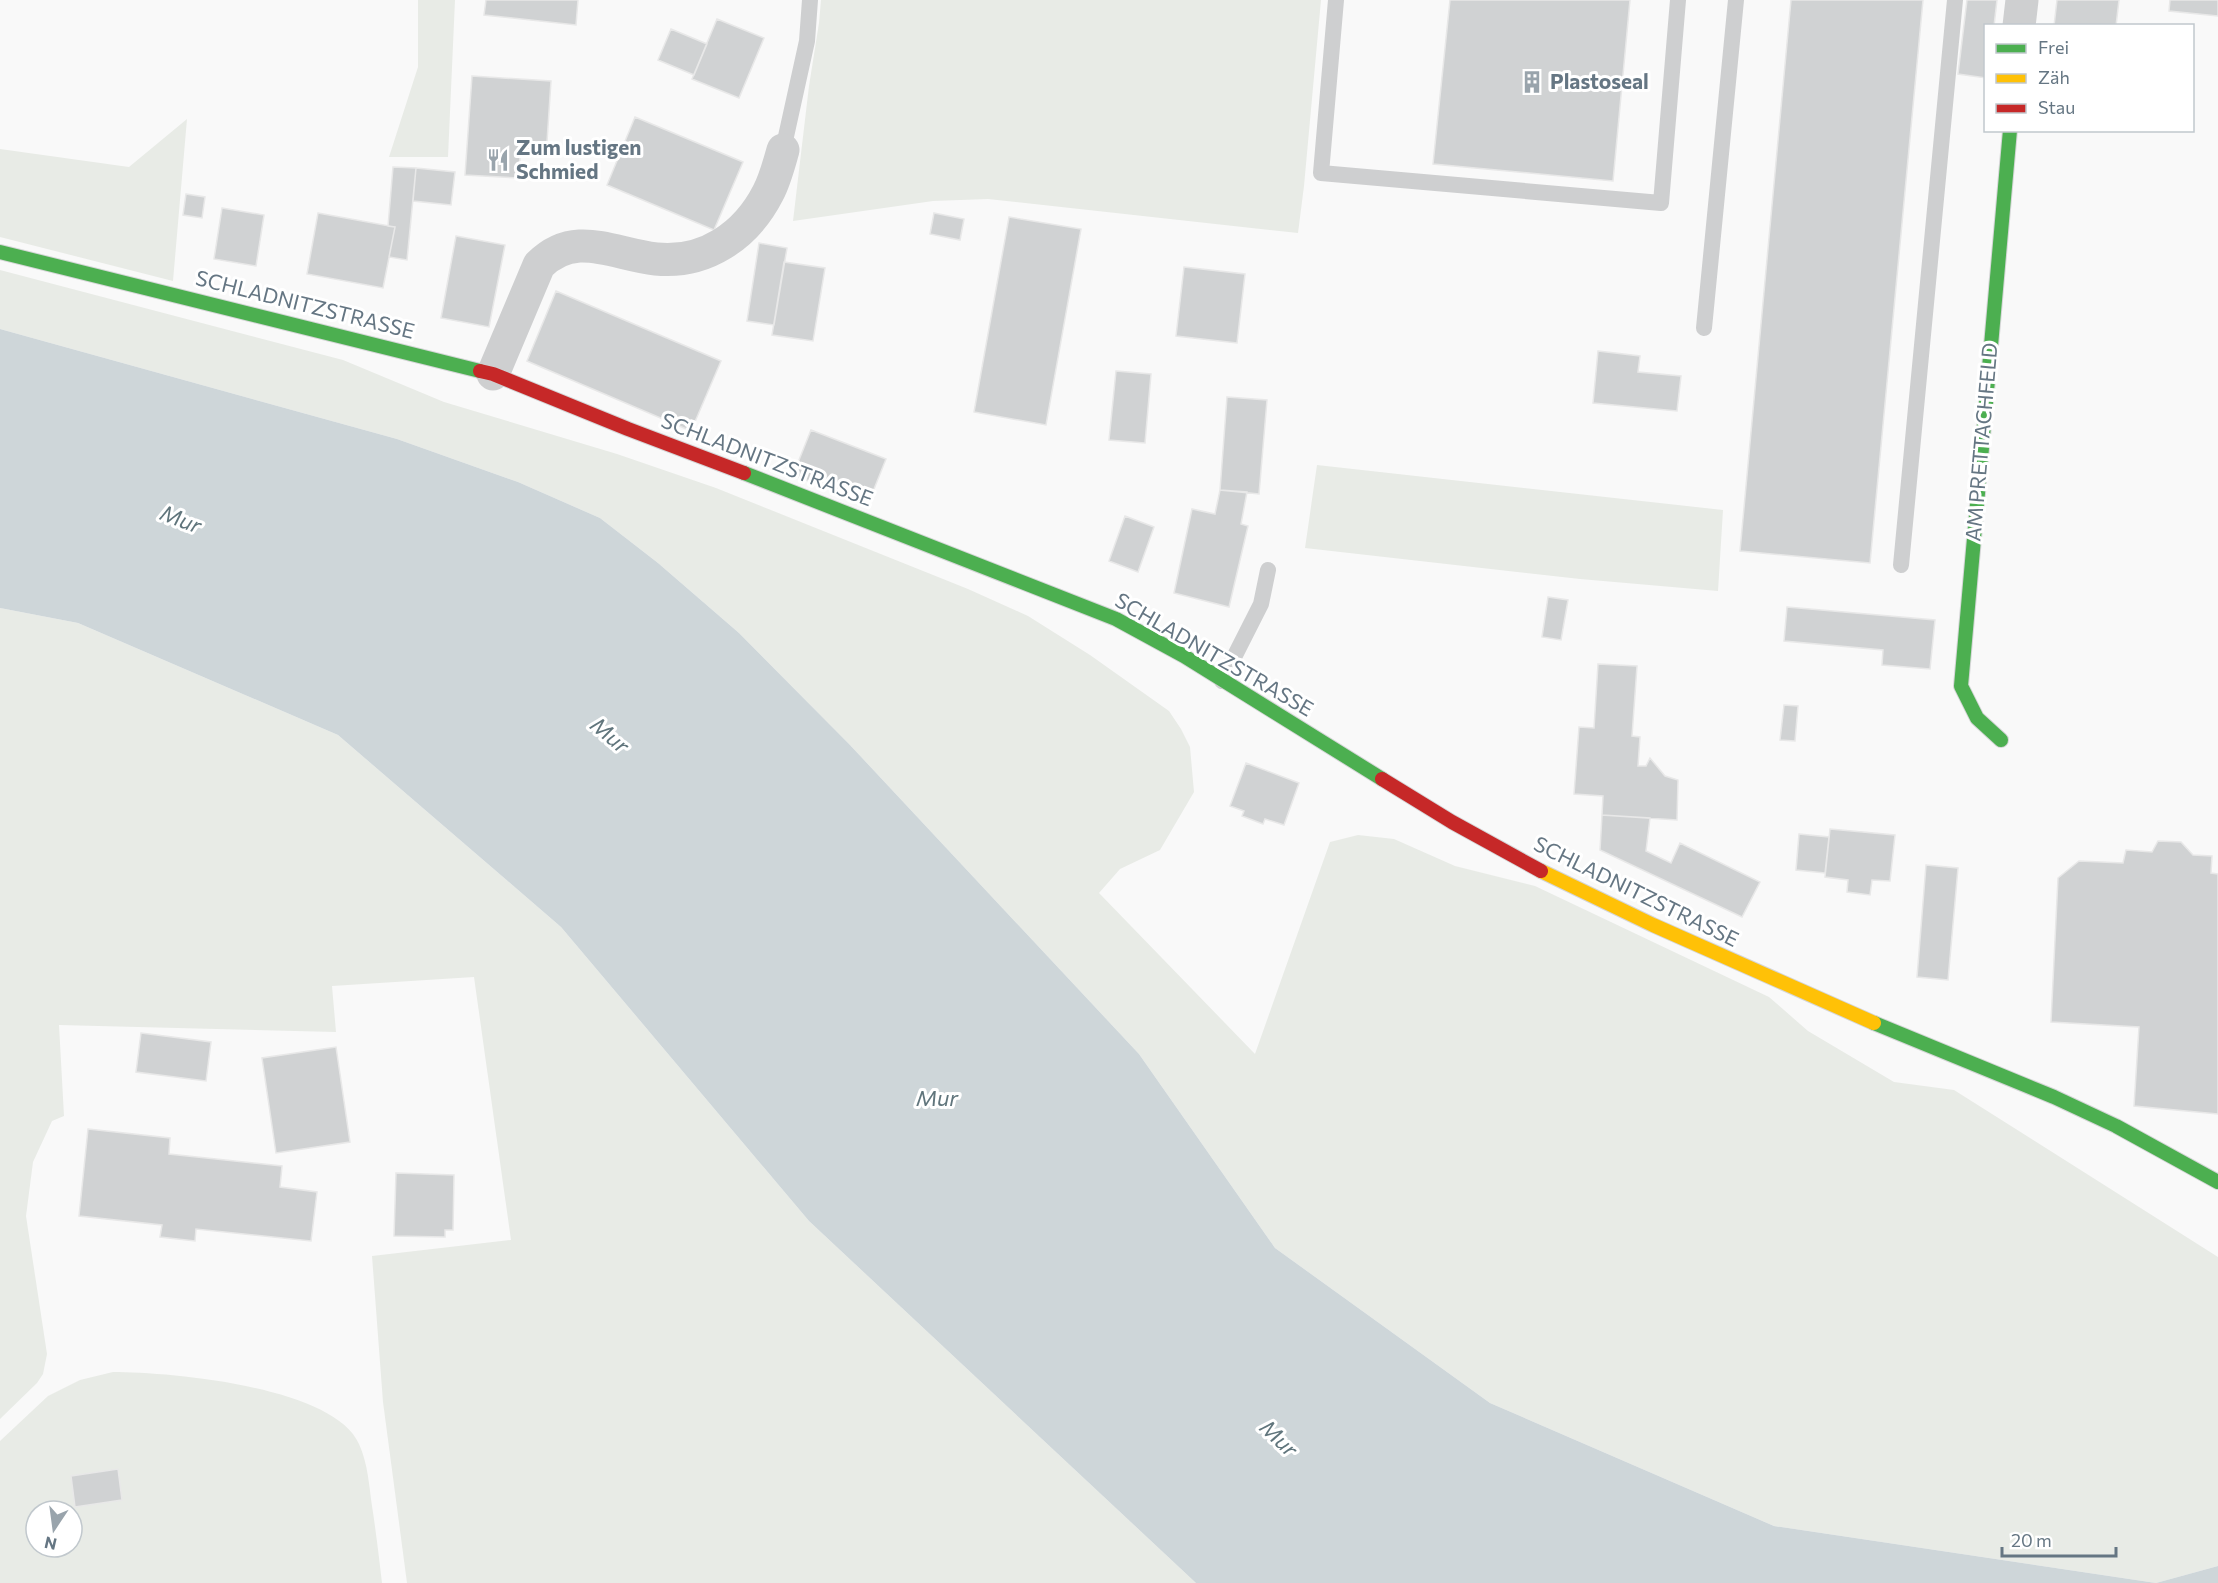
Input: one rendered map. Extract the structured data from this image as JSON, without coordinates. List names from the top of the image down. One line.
{"streets":{"street":["SCHLADNITZSTRASSE","AM PRETTACHFELD"]},"water":["Mur"],"places":{"building":["Plastoseal"],"restaurant":["Zum lustigen Schmied"]},"legend":["Frei","Zäh","Stau"],"scale_bar":"20 m","north":"bottom"}
